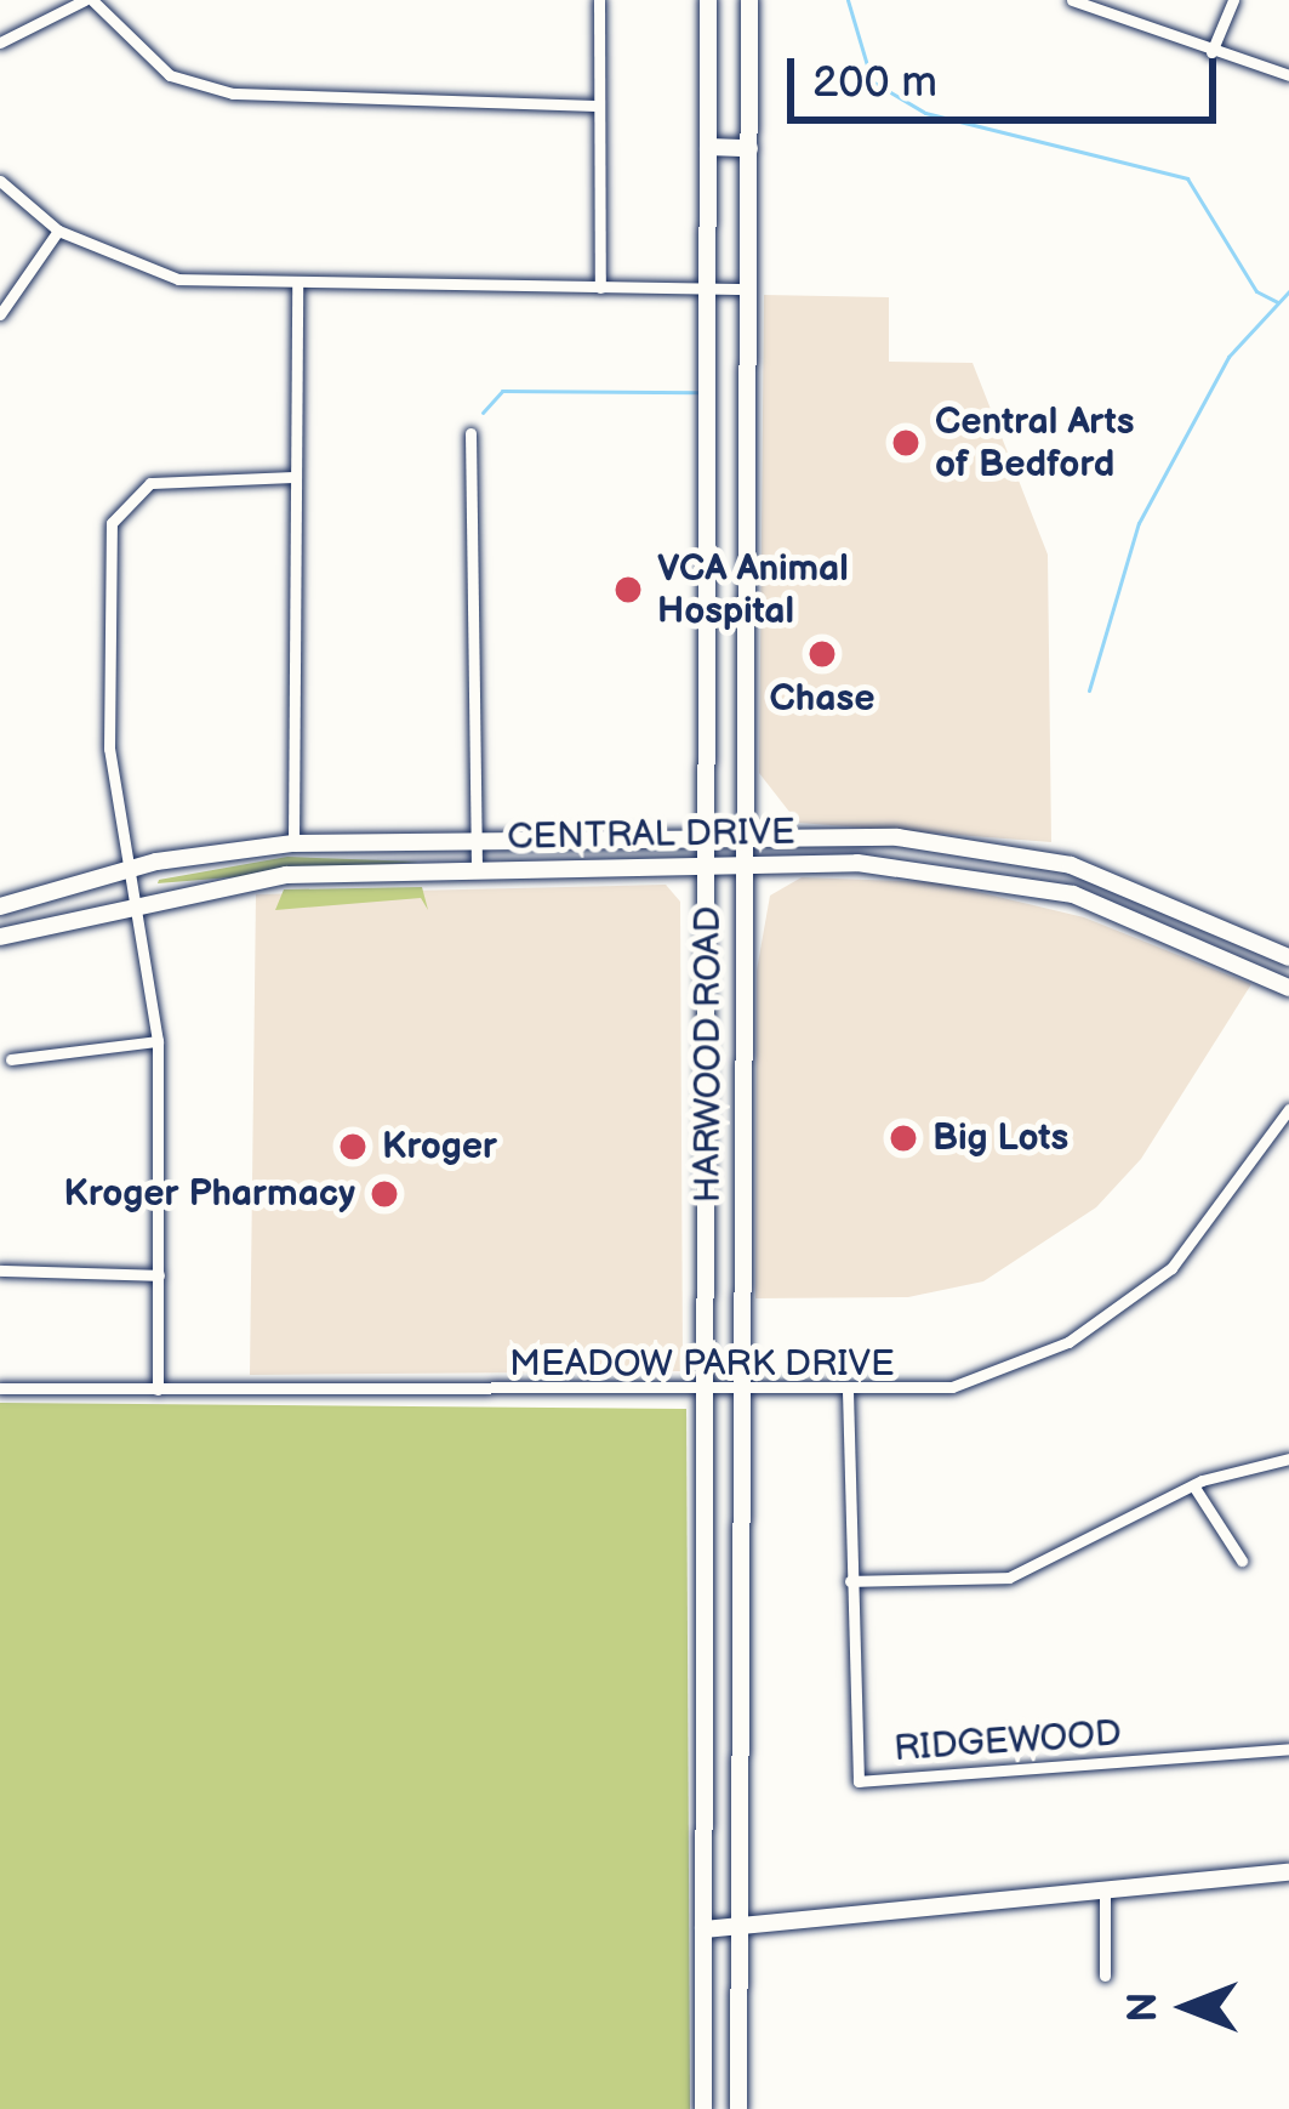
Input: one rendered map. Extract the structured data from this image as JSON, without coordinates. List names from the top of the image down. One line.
{"streets":{"main road":["CENTRAL DRIVE","HARWOOD ROAD"],"street":["MEADOW PARK DRIVE","RIDGEWOOD"]},"crossings":[["CENTRAL DRIVE","HARWOOD ROAD"],["HARWOOD ROAD","MEADOW PARK DRIVE"],["MEADOW PARK DRIVE","RIDGEWOOD"]],"places":["Central Arts of Bedford","VCA Animal Hospital","Chase","Big Lots","Kroger","Kroger Pharmacy"],"scale_bar":"200 m","north":"left"}
